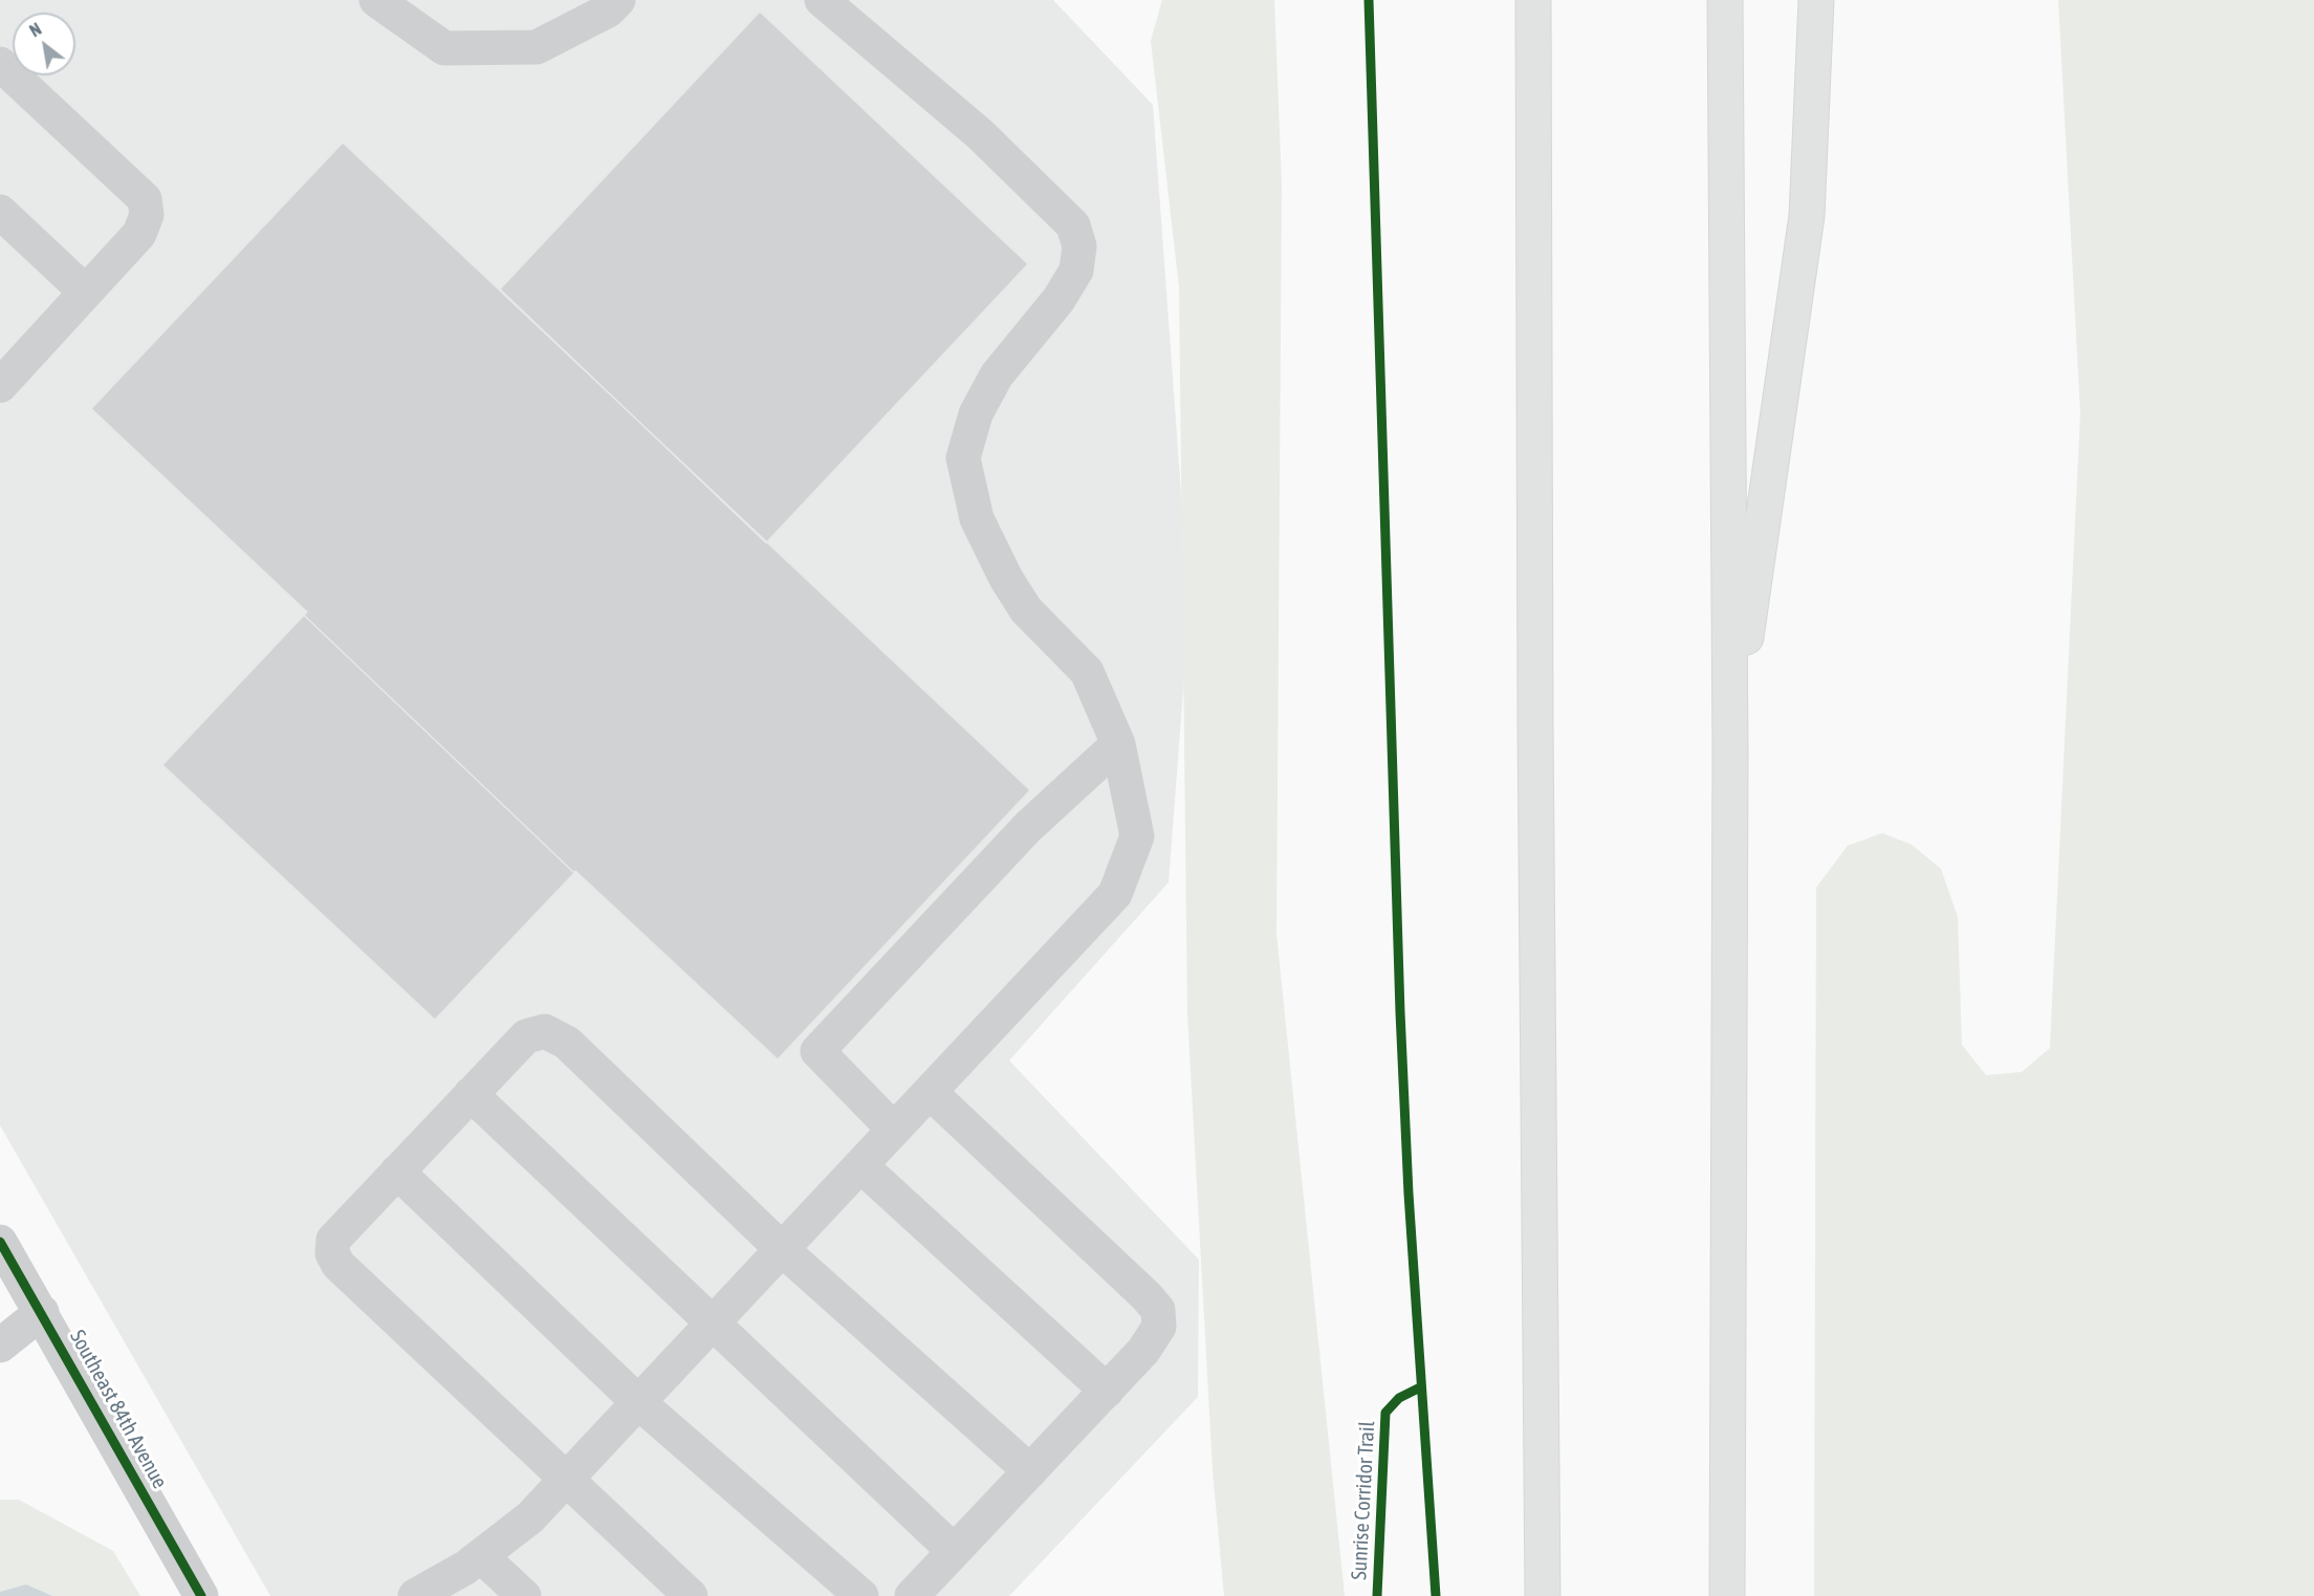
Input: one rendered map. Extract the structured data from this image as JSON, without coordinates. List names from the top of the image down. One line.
{"streets":{"street":["Southeast 84th Avenue"],"cycle path":["Sunrise Corridor Trail"]},"north":"top left"}
